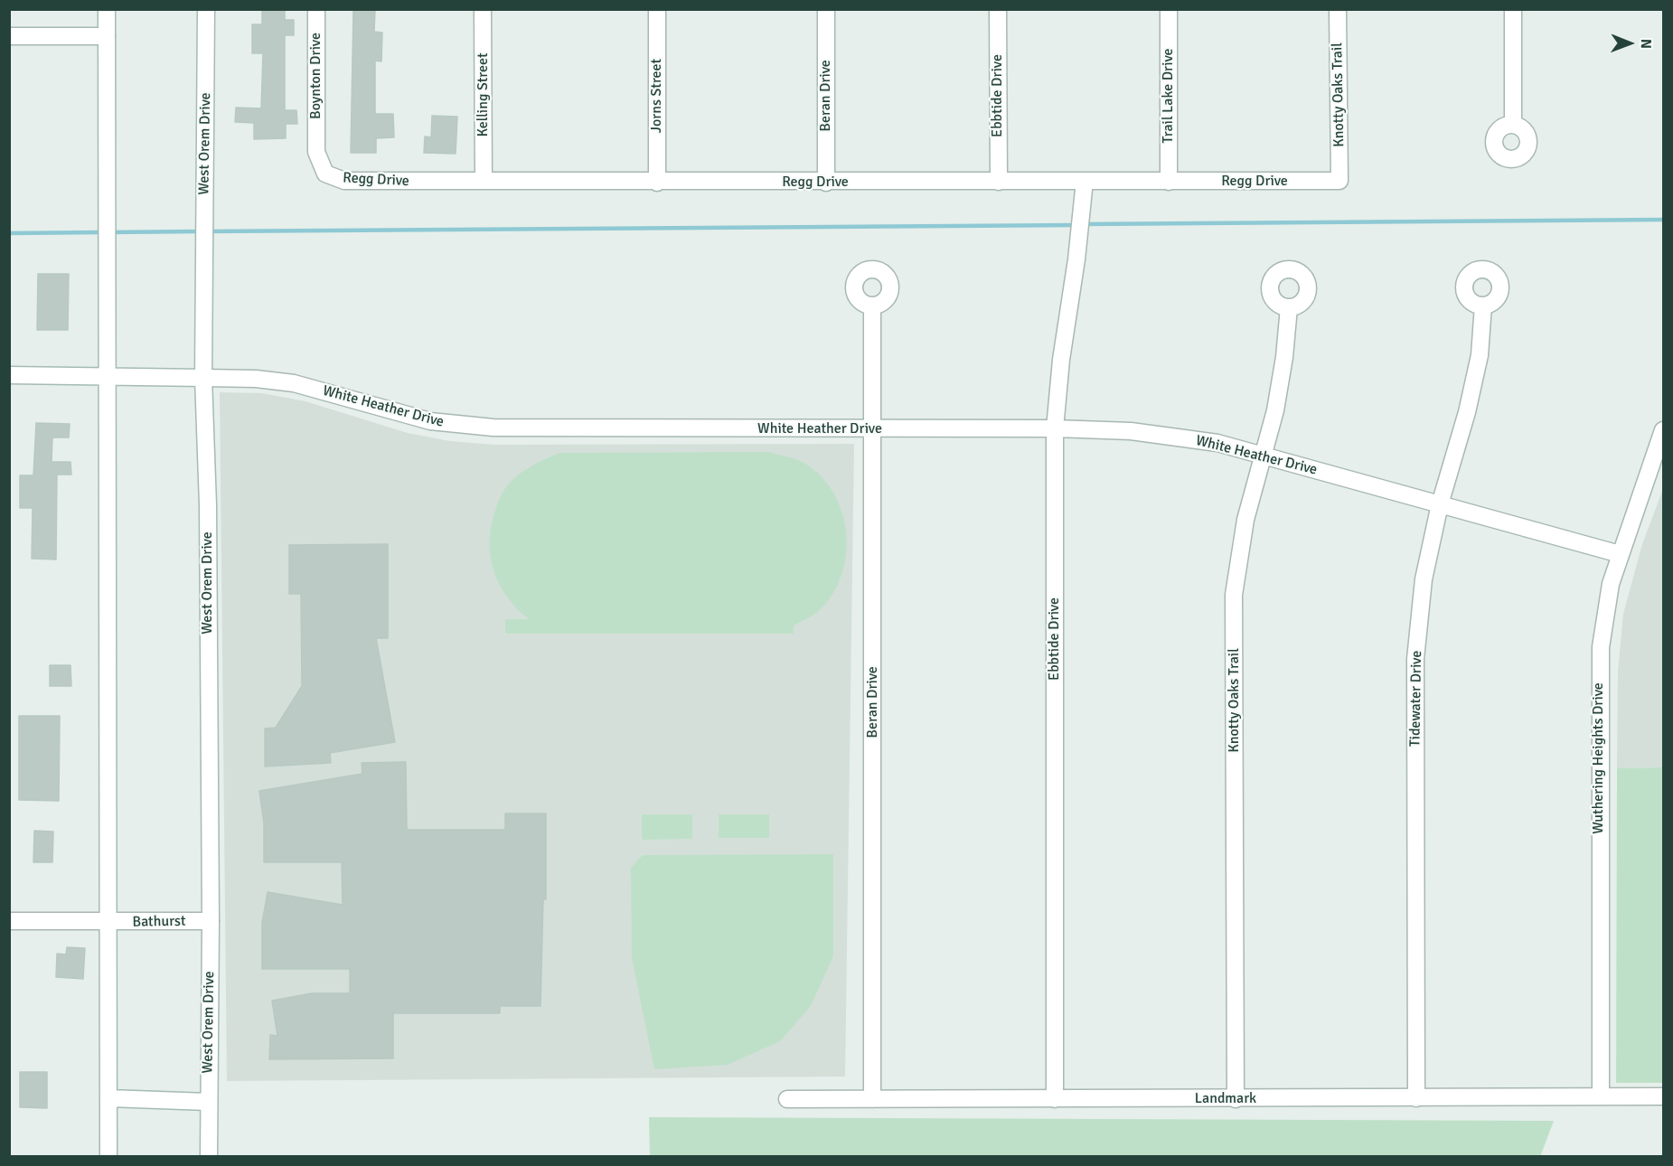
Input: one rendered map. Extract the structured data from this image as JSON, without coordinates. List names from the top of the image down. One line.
{"streets":{"street":["Boynton Drive","Kelling Street","Knotty Oaks Trail","Jorns Street","Beran Drive","Ebbtide Drive","Trail Lake Drive","West Orem Drive","Regg Drive","White Heather Drive","Tidewater Drive","Wuthering Heights Drive","Bathurst","Landmark"]},"crossings":[["Boynton Drive","Regg Drive"],["Kelling Street","Regg Drive"],["Knotty Oaks Trail","Regg Drive"],["Knotty Oaks Trail","White Heather Drive"],["Knotty Oaks Trail","Landmark"],["Jorns Street","Regg Drive"],["Beran Drive","Regg Drive"],["Beran Drive","White Heather Drive"],["Beran Drive","Landmark"],["Ebbtide Drive","Regg Drive"],["Ebbtide Drive","White Heather Drive"],["Ebbtide Drive","Landmark"],["Trail Lake Drive","Regg Drive"],["West Orem Drive","White Heather Drive"],["West Orem Drive","Bathurst"],["White Heather Drive","Tidewater Drive"],["White Heather Drive","Wuthering Heights Drive"],["Tidewater Drive","Landmark"],["Wuthering Heights Drive","Landmark"]],"north":"right"}
